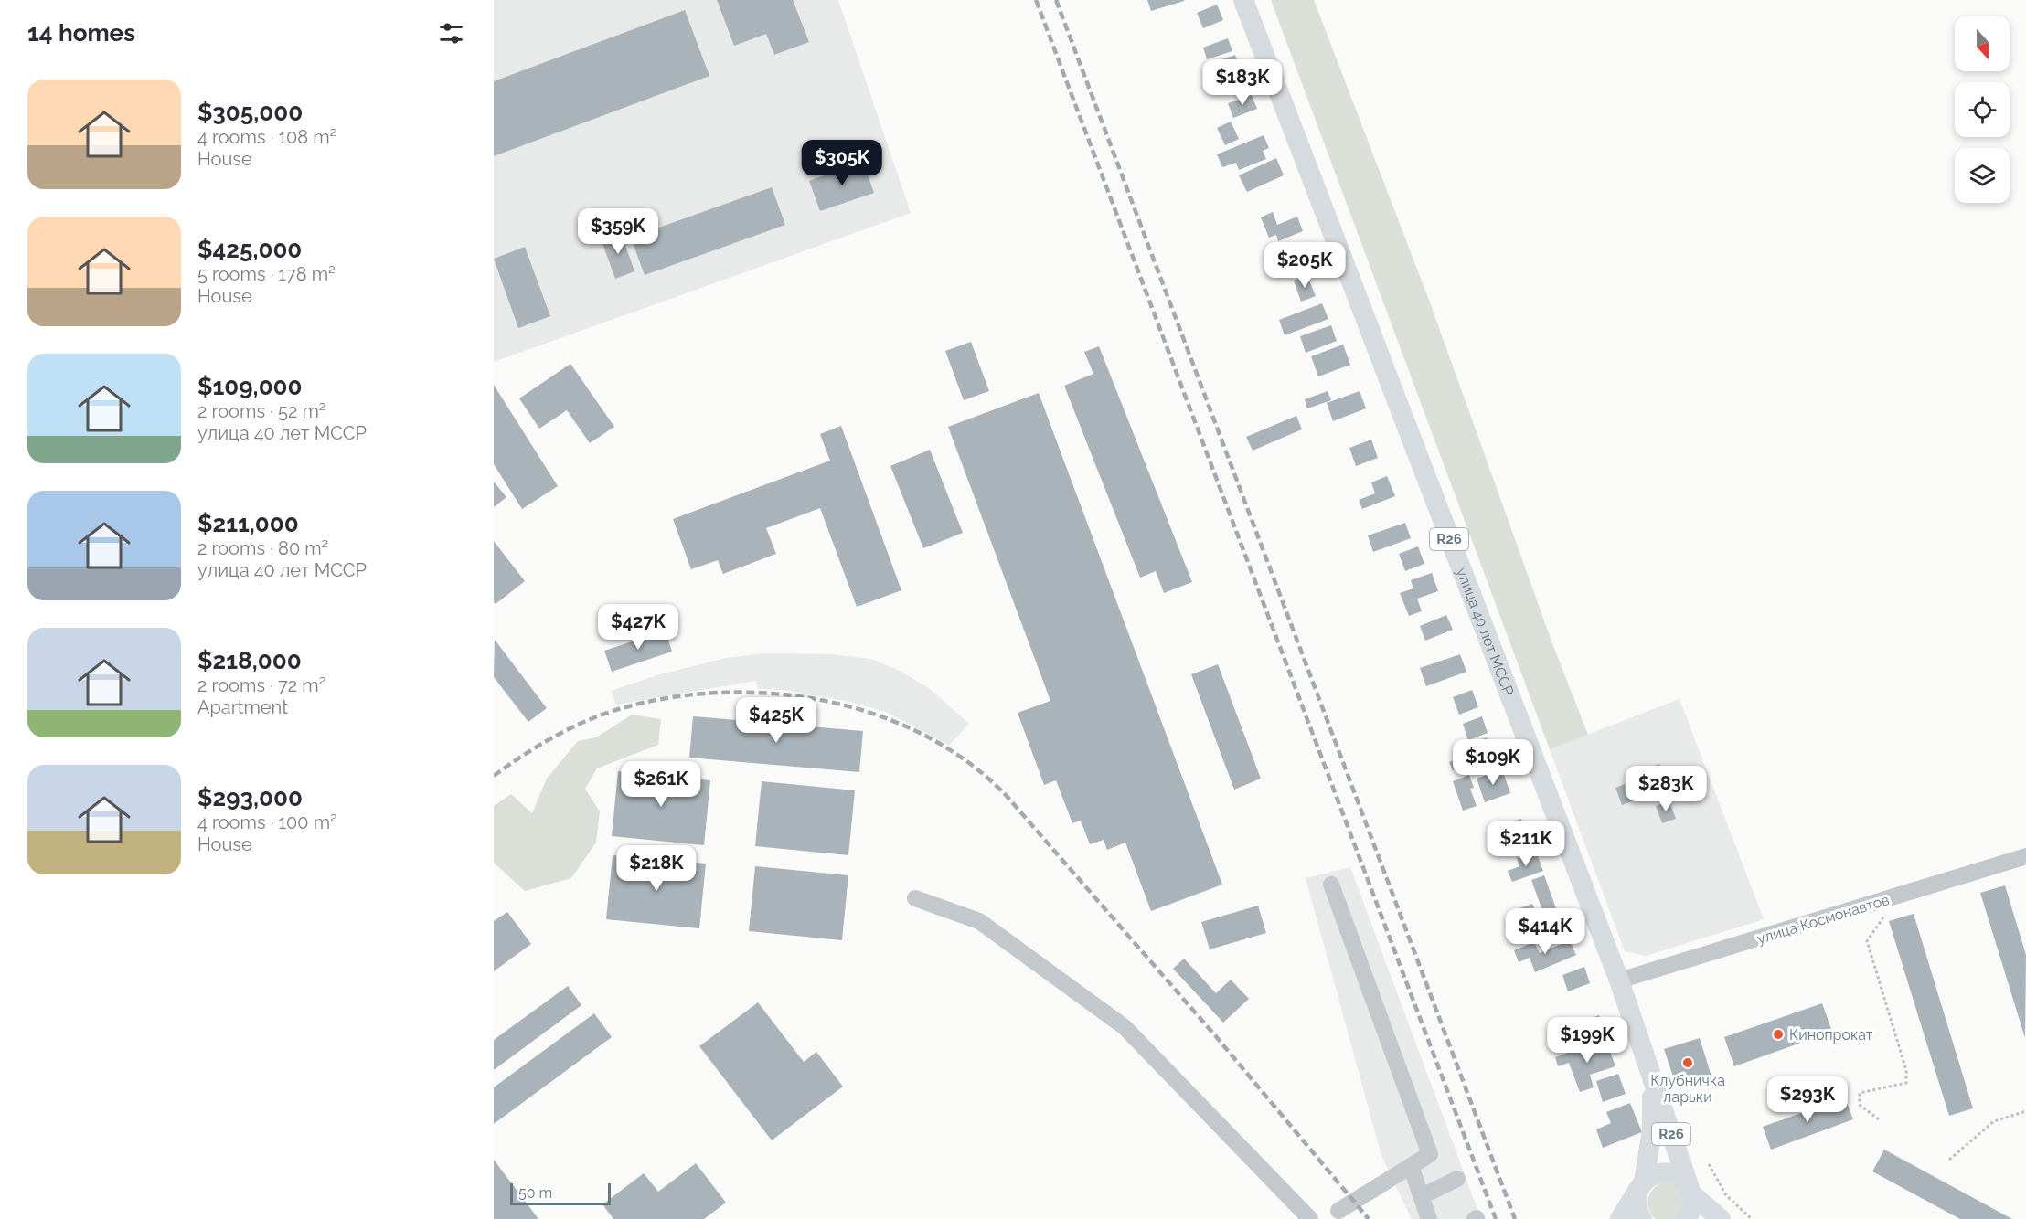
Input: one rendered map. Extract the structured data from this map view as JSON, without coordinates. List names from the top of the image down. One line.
{"streets":{"main road":["R26","улица 40 лет МССР"],"street":["улица Космонавтов"]},"crossings":[["R26","улица 40 лет МССР"],["улица 40 лет МССР","улица Космонавтов"]],"places":["Кинопрокат","Клубничка ларьки"],"scale_bar":"50 m","north":"bottom","page":{"heading":"14 homes","price":["$183K","$305K","$359K","$205K","$427K","$425K","$109K","$261K","$283K","$211K","$218K","$414K","$199K","$293K"],"list":[{"name":"$305,000","note":"4 rooms · 108 m² · House"},{"name":"$425,000","note":"5 rooms · 178 m² · House"},{"name":"$109,000","note":"2 rooms · 52 m² · улица 40 лет МССР"},{"name":"$211,000","note":"2 rooms · 80 m² · улица 40 лет МССР"},{"name":"$218,000","note":"2 rooms · 72 m² · Apartment"},{"name":"$293,000","note":"4 rooms · 100 m² · House"}],"scale":"50 m"}}
